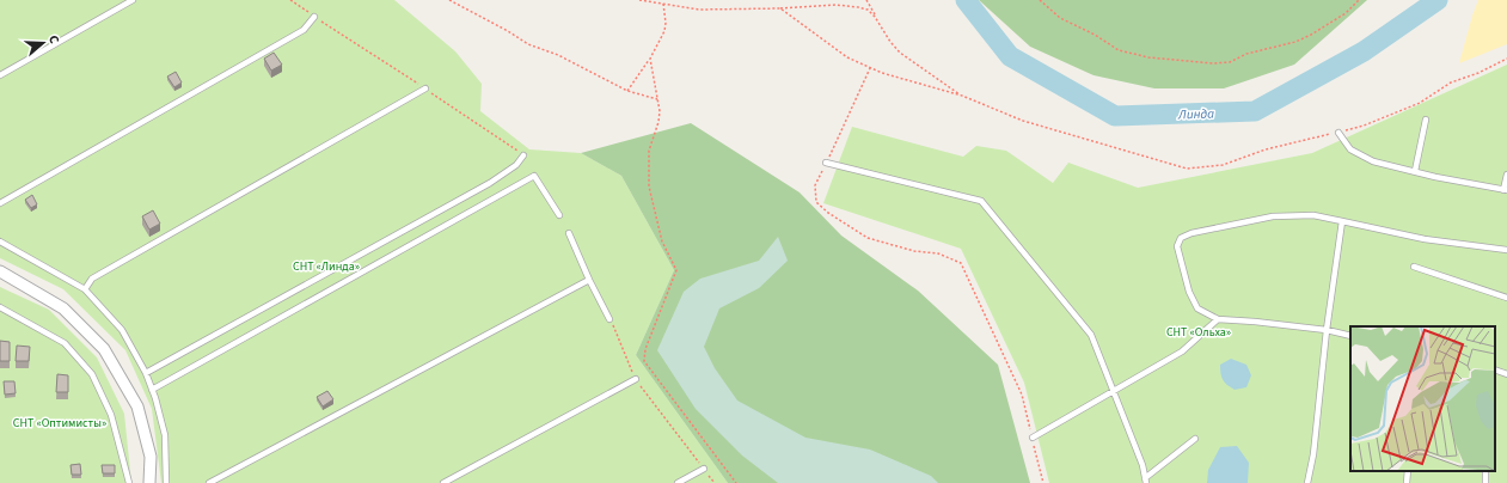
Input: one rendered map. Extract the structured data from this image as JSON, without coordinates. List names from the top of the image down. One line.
{"water":["Линда"],"parks":["СНТ «Линда»","СНТ «Ольха»","СНТ «Оптимисты»"],"north":"right"}
